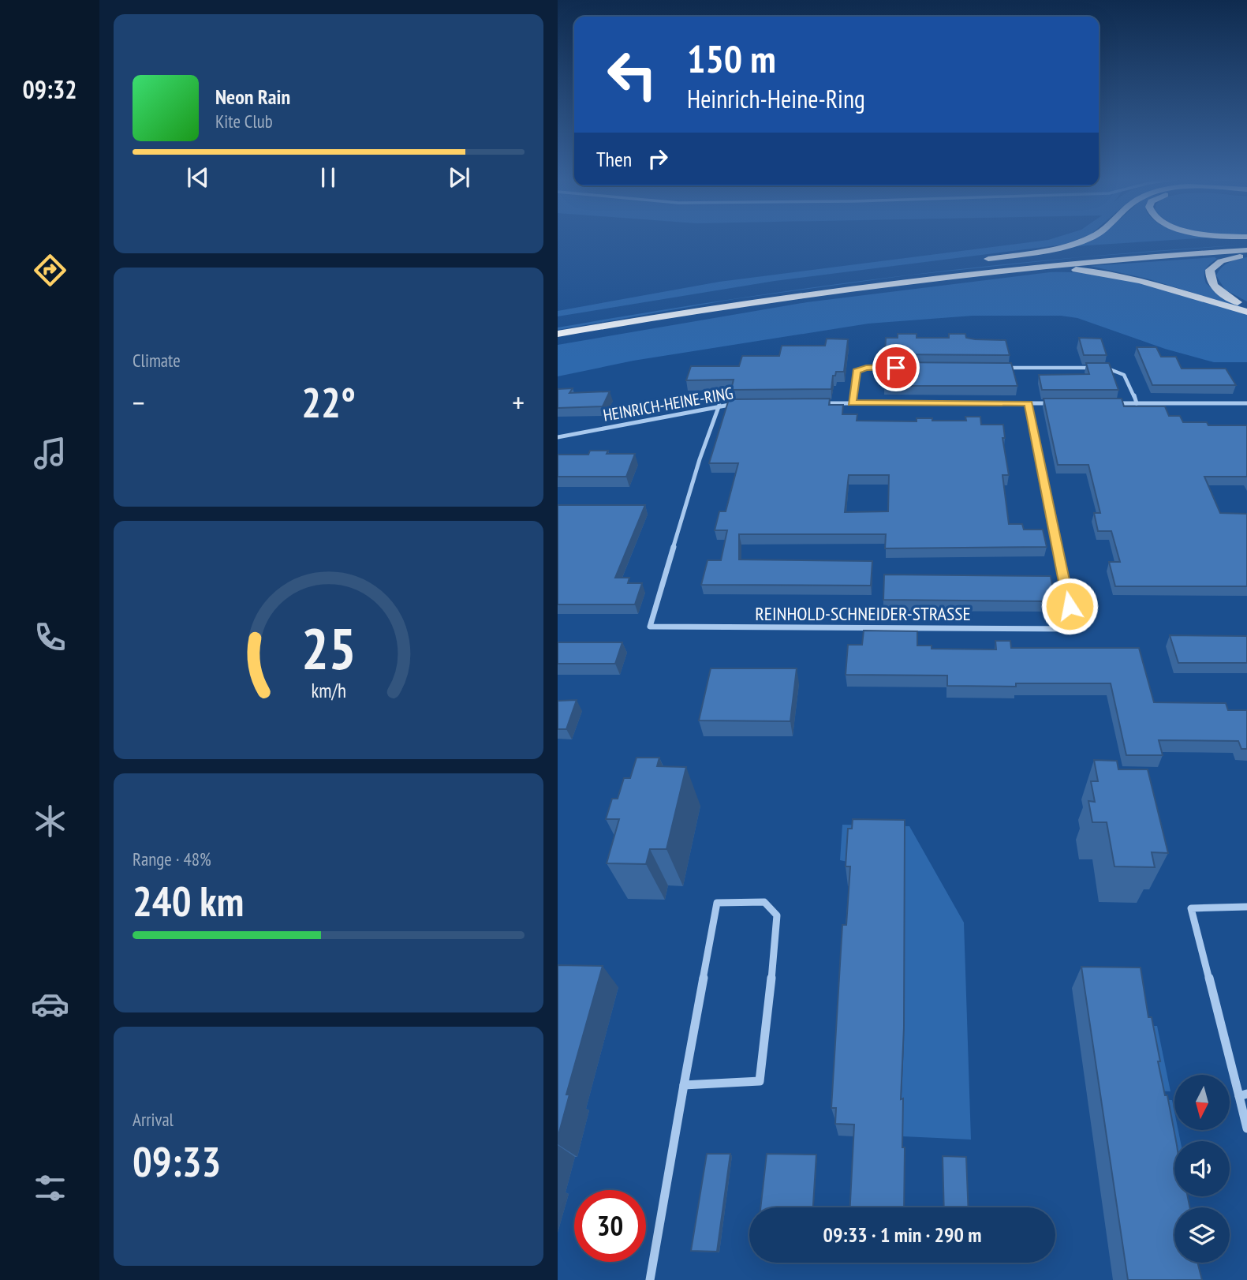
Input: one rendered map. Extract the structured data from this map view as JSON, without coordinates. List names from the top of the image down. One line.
{"streets":{"street":["HEINRICH-HEINE-RING","REINHOLD-SCHNEIDER-STRASSE"]},"crossings":[["HEINRICH-HEINE-RING","REINHOLD-SCHNEIDER-STRASSE"]],"north":"bottom","page":{"tabs":"09:32","turn":["150 m","Heinrich-Heine-Ring"],"song":["Neon Rain","Kite Club"],"then":"Then","tile":["Climate",["Range · 48%","240 km"],["Arrival","09:33"]],"heat":["−","22°","+"],"limit":"30","trip":"09:33 · 1 min · 290 m","gauge":["25","km/h"]}}
